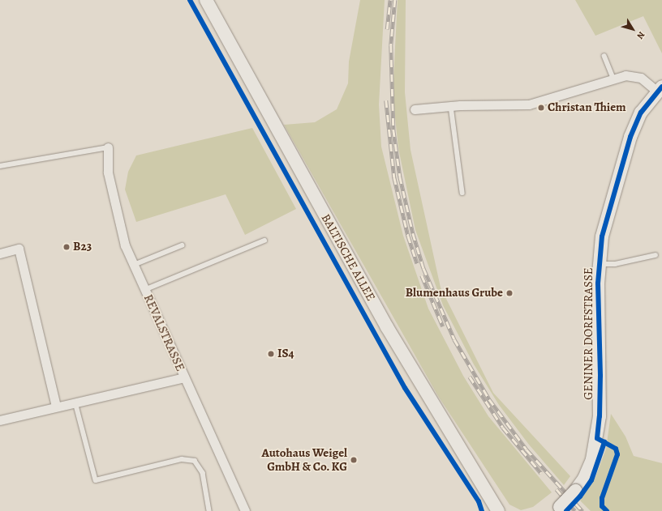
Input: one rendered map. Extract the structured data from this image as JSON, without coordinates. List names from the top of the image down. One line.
{"streets":{"main road":["BALTISCHE ALLEE","GENINER DORFSTRASSE"],"street":["REVALSTRASSE"]},"places":["Christan Thiem","B23","Blumenhaus Grube","IS4","Autohaus Weigel GmbH & Co. KG"],"north":"bottom right"}
